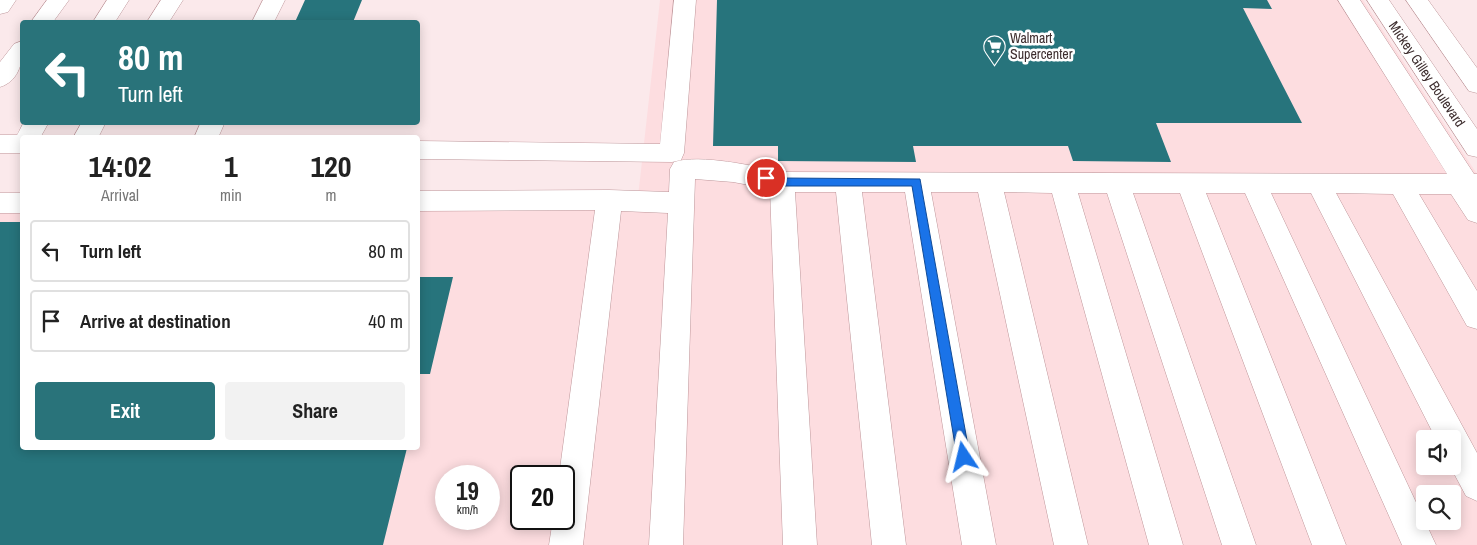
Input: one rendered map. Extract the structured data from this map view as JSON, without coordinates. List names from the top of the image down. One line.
{"streets":{"street":["Mickey Gilley Boulevard"]},"places":{"supermarket":["Walmart Supercenter"]},"page":{"turn":["80 m","Turn left"],"eta":["14:02","Arrival","1","min","120","m"],"list":[{"name":"Turn left","value":"80 m"},{"name":"Arrive at destination","value":"40 m"}],"buttons":["Exit","Share"],"speed":"19 km/h","limit":"20"}}
